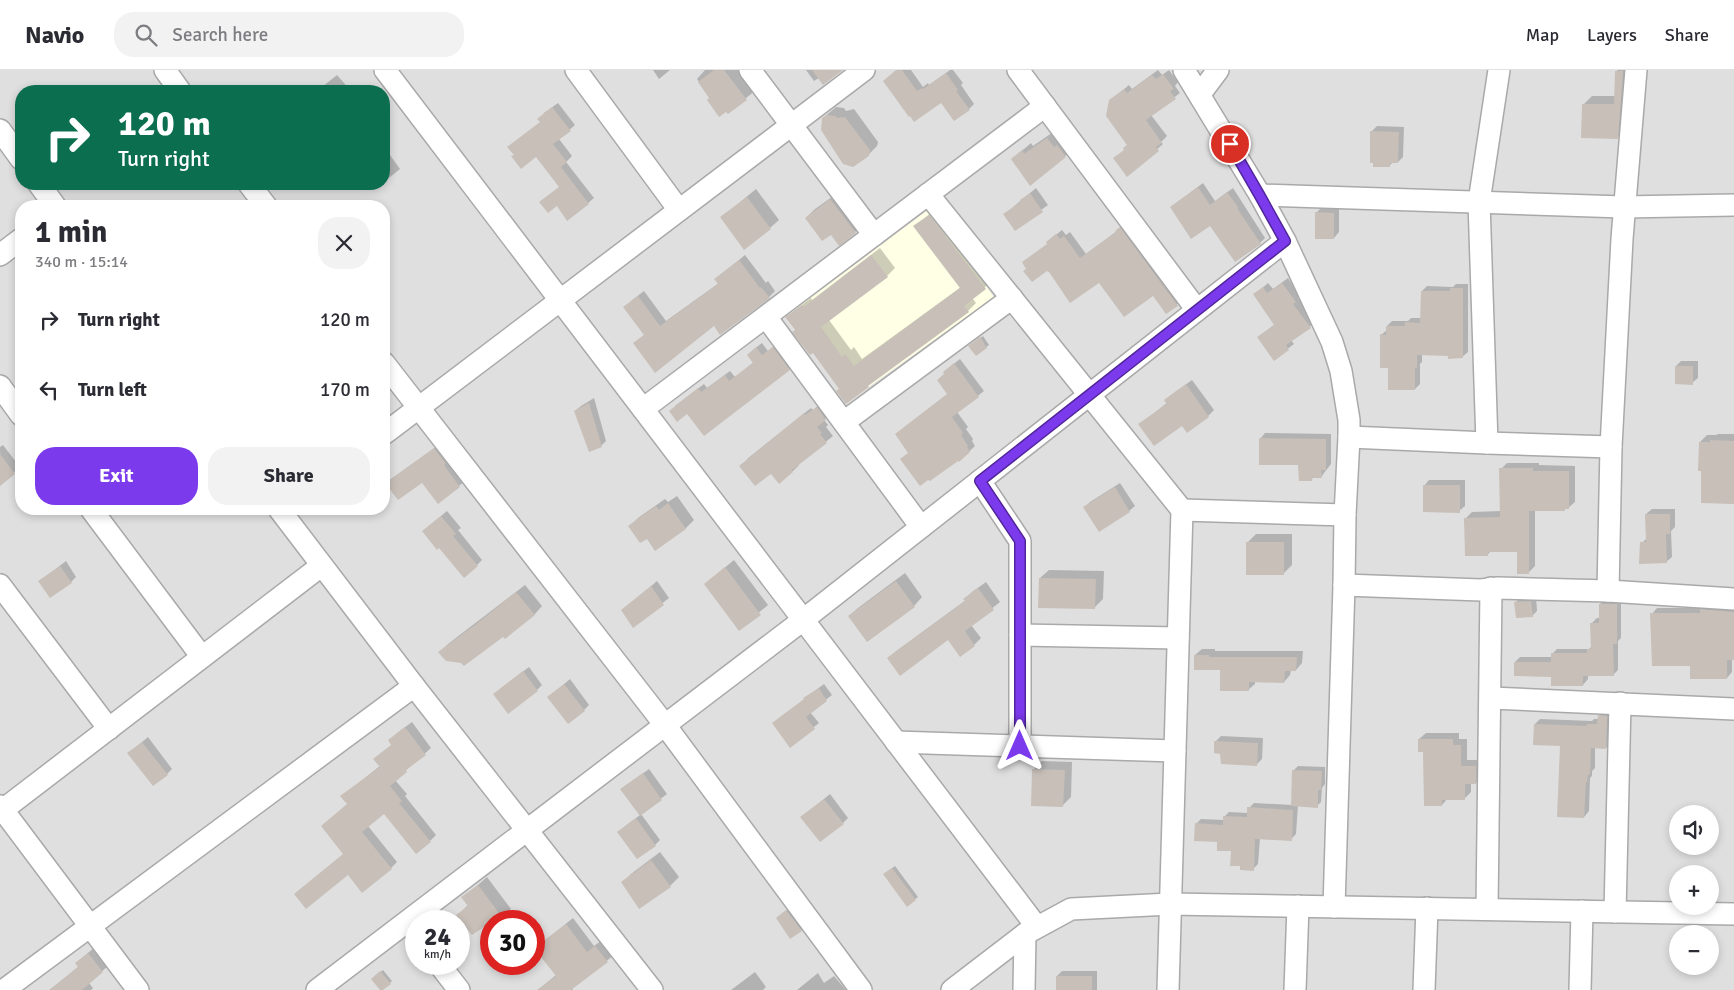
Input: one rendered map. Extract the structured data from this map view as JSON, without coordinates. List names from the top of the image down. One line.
{"page":{"header":"Navio","search":"Search here","nav":["Map","Layers","Share"],"turn":["120 m","Turn right"],"heading":["1 min","340 m · 15:14"],"list":[{"name":"Turn right","value":"120 m"},{"name":"Turn left","value":"170 m"}],"buttons":["Exit","Share"],"map_buttons":["+","−"],"speed":"24 km/h","limit":"30"}}
